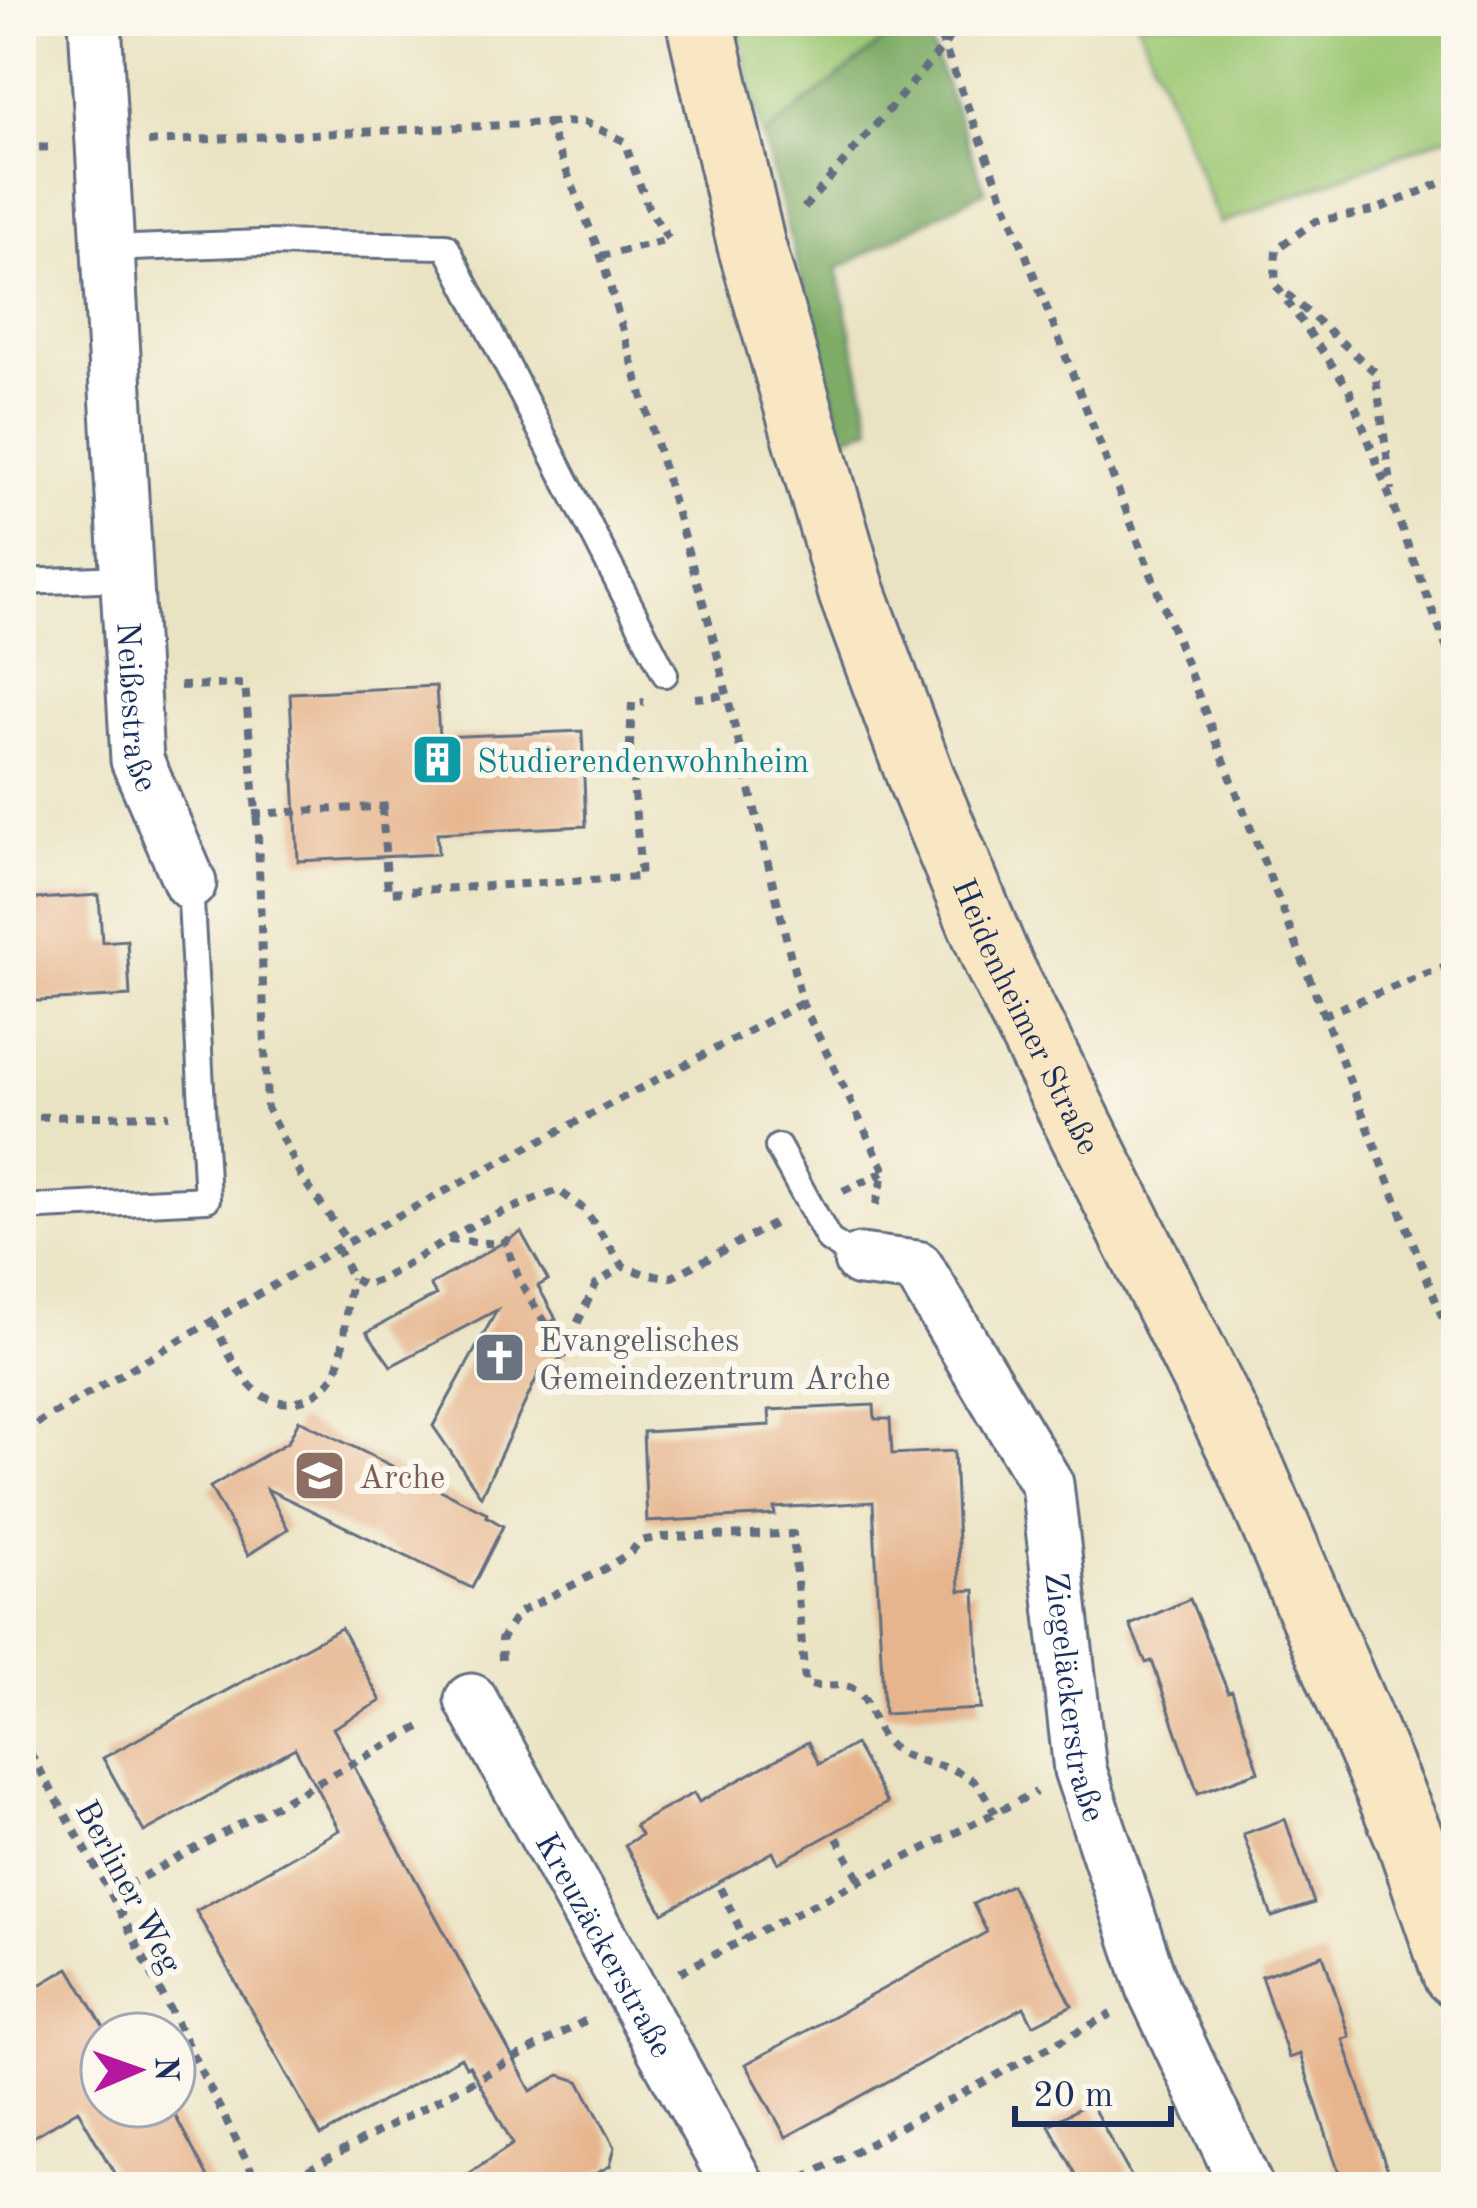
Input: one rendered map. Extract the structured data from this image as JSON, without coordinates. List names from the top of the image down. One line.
{"streets":{"street":["Neißestraße","Heidenheimer Straße","Ziegeläckerstraße","Kreuzäckerstraße"],"path":["Berliner Weg"]},"places":{"building":["Studierendenwohnheim"],"church":["Evangelisches Gemeindezentrum Arche"],"school or university":["Arche"]},"scale_bar":"20 m","north":"right"}
